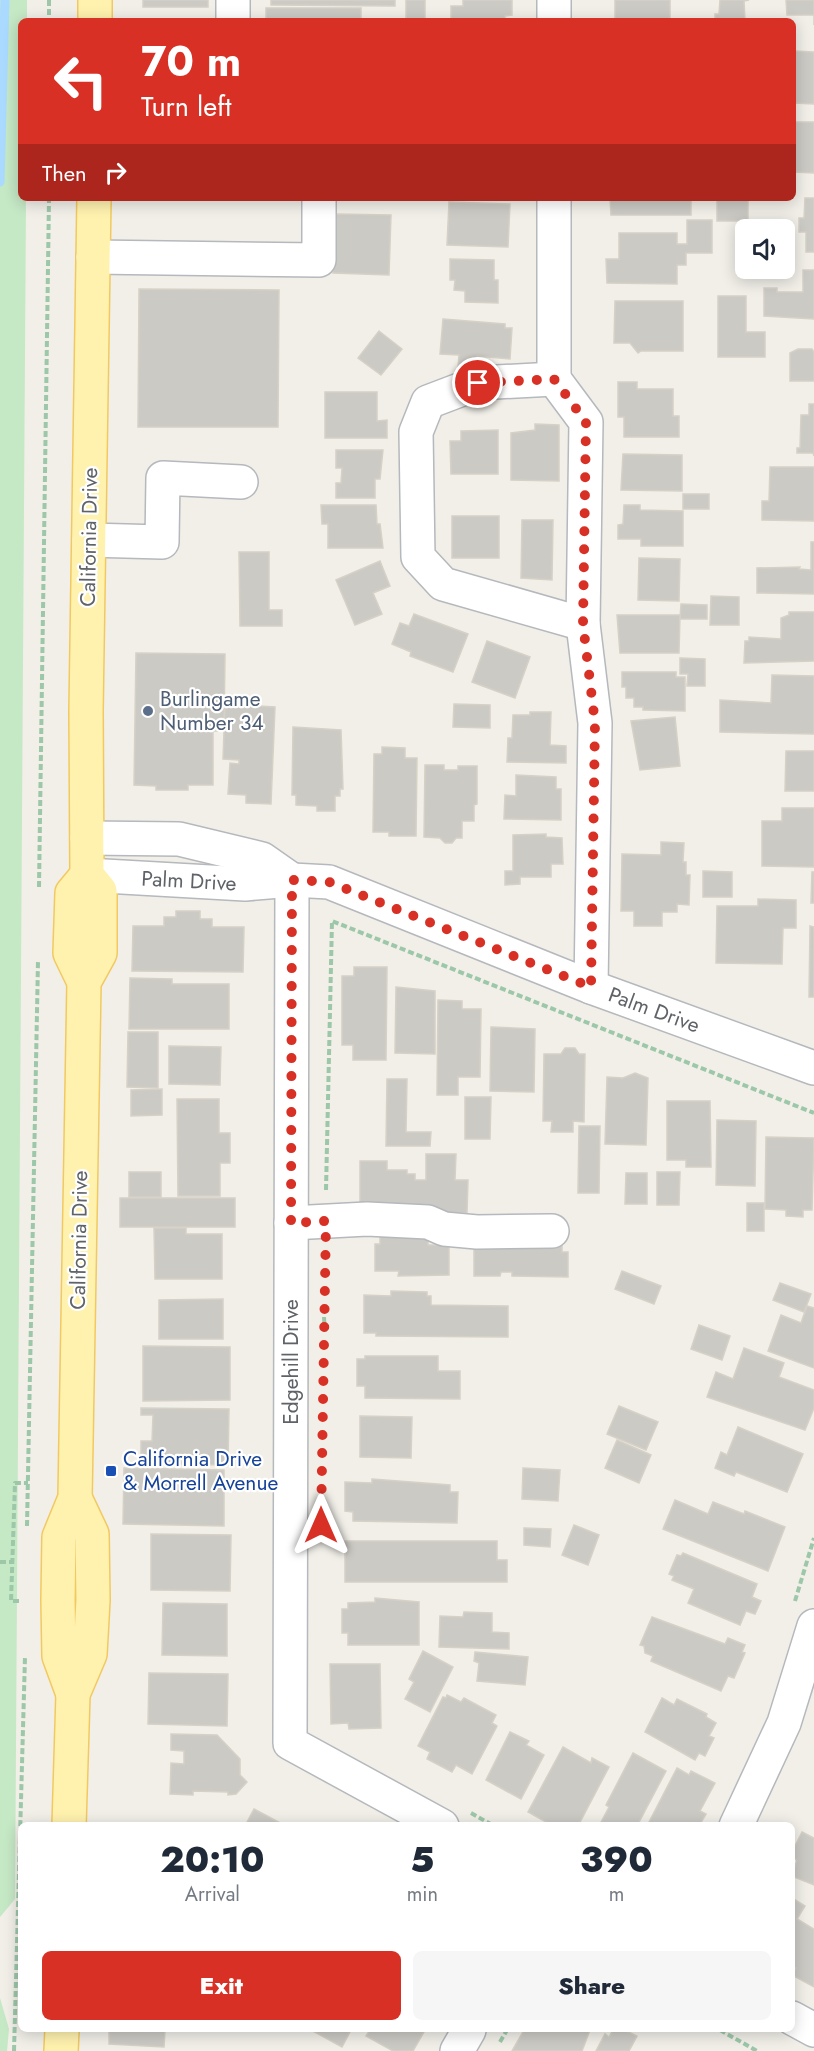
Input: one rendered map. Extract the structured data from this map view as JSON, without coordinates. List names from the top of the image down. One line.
{"streets":{"main road":["California Drive"],"street":["Palm Drive","Edgehill Drive"]},"crossings":[["California Drive","Palm Drive"],["Palm Drive","Edgehill Drive"]],"places":{"other":["Burlingame Number 34"],"transit":["California Drive & Morrell Avenue"]},"page":{"turn":["70 m","Turn left"],"then":"Then","eta":["20:10","Arrival","5","min","390","m"],"buttons":["Exit","Share"]}}
